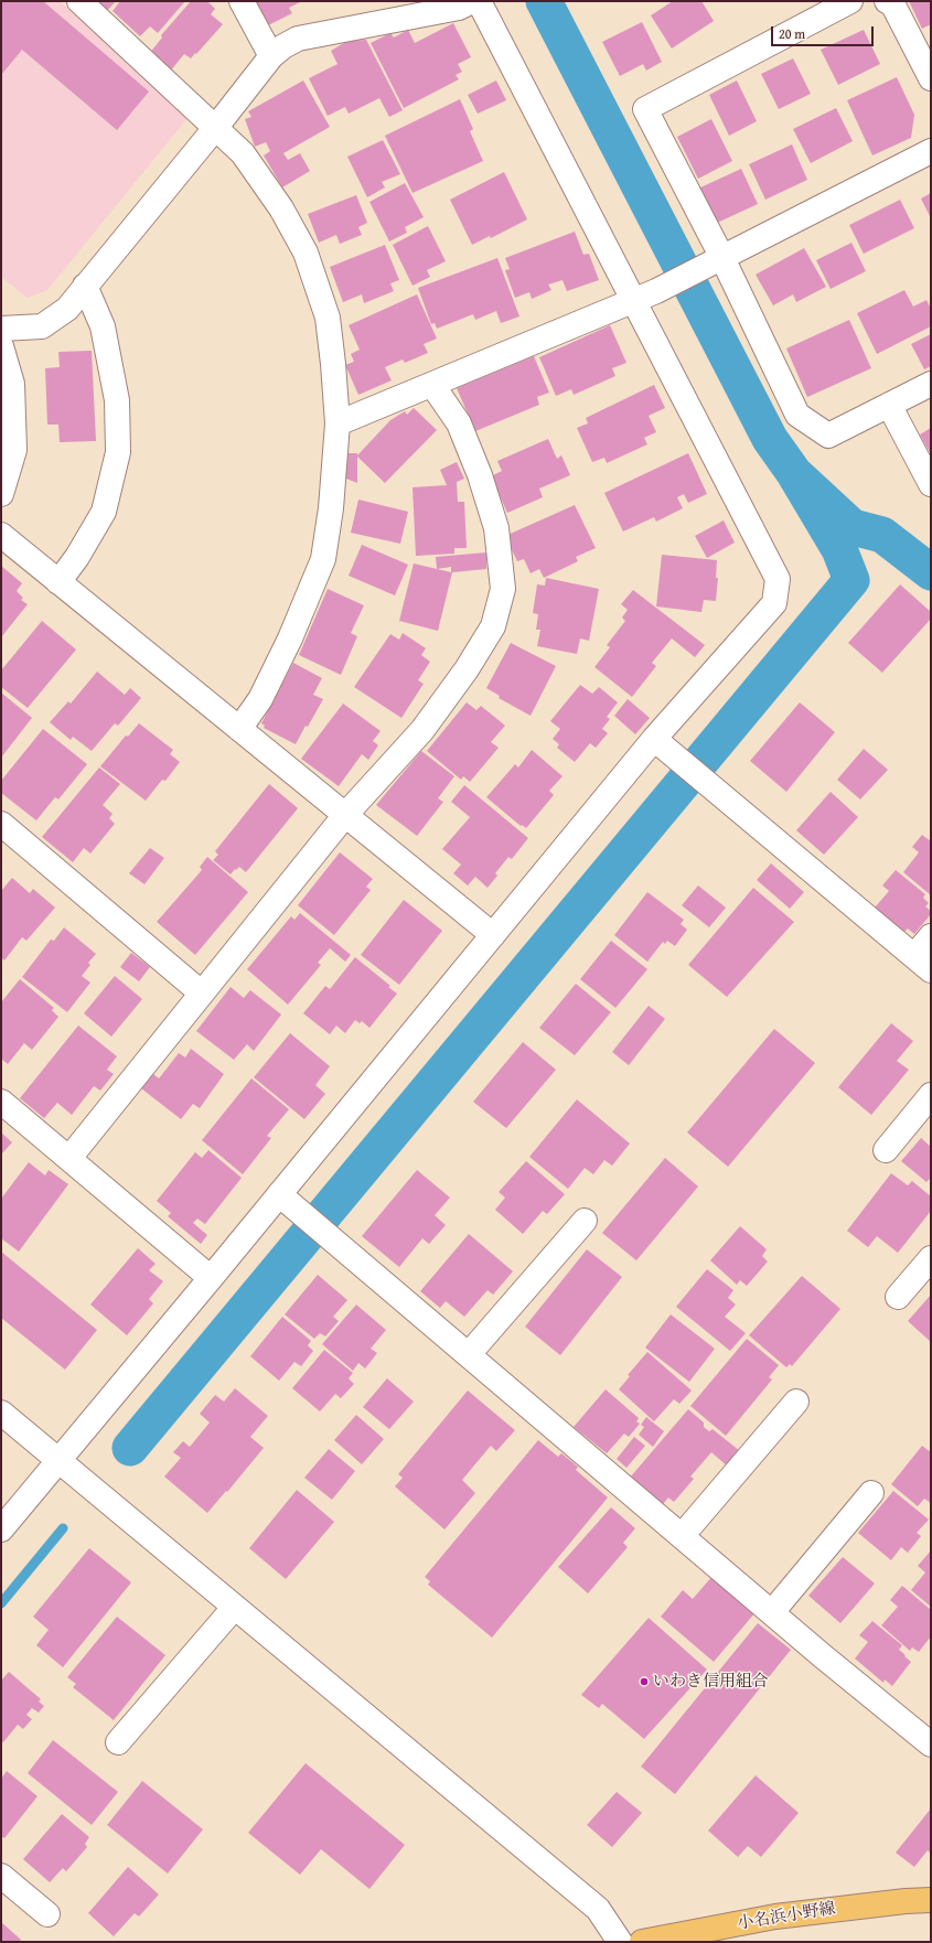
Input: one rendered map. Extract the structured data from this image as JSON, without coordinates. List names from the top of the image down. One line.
{"streets":{"main road":["小名浜小野線"]},"places":["いわき信用組合"],"scale_bar":"20 m"}
